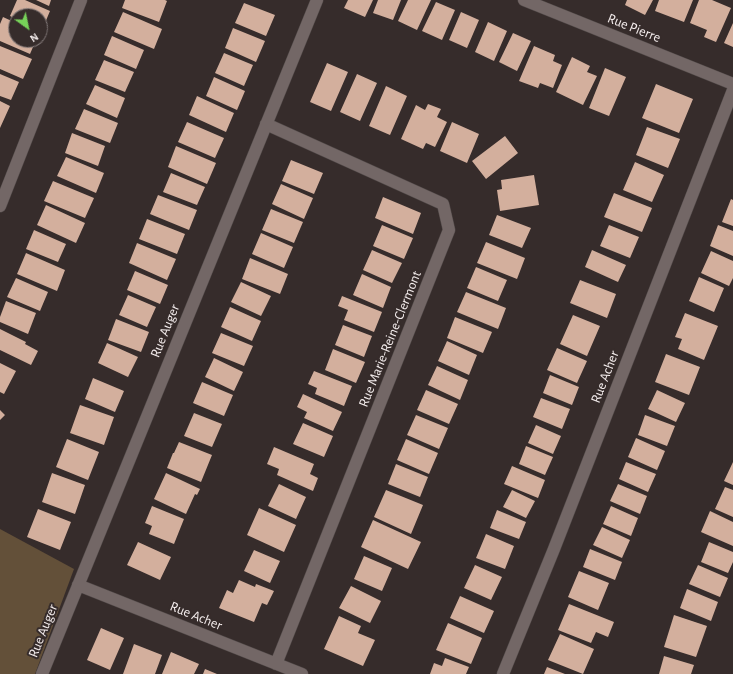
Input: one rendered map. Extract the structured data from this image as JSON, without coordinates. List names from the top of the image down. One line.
{"streets":{"street":["Rue Pierre","Rue Auger","Rue Marie-Reine-Clermont","Rue Acher"]},"crossings":[["Rue Auger","Rue Marie-Reine-Clermont"],["Rue Auger","Rue Acher"],["Rue Marie-Reine-Clermont","Rue Acher"]],"north":"bottom right"}
